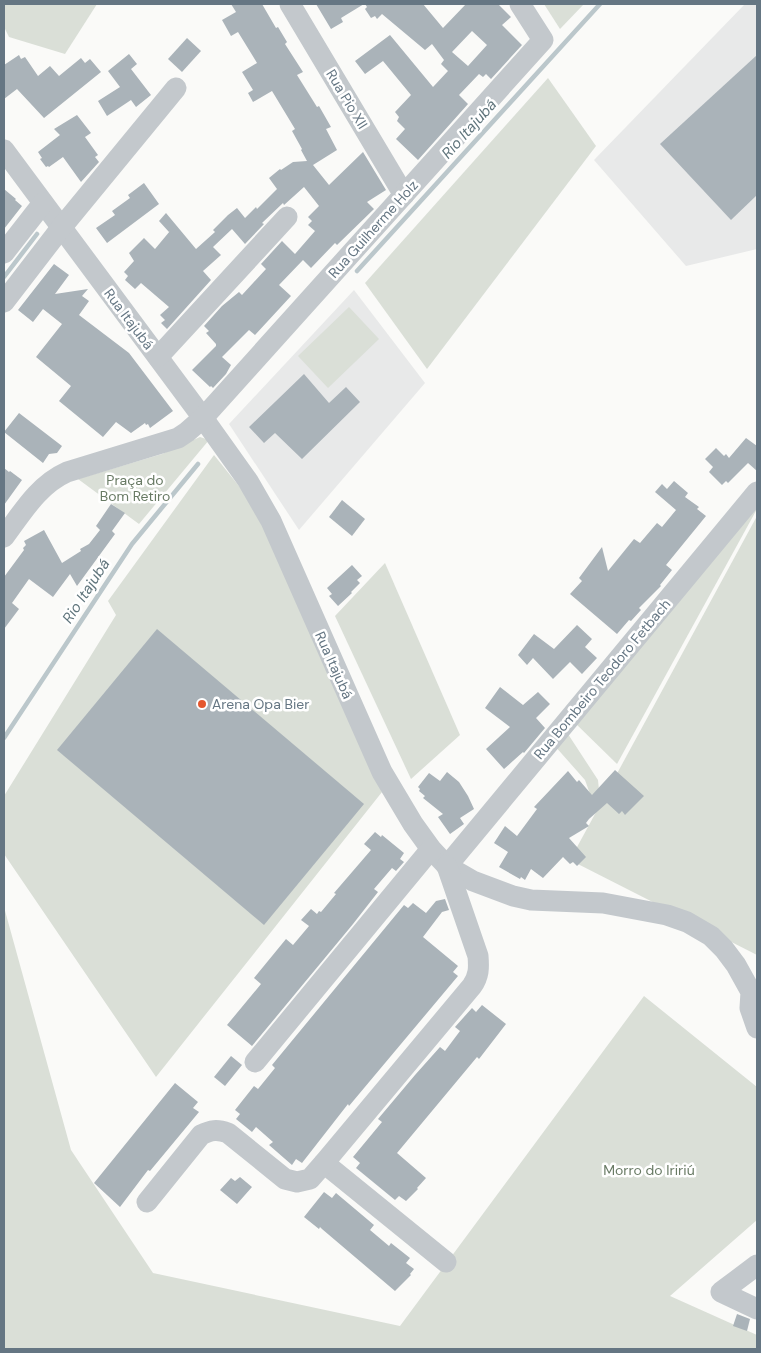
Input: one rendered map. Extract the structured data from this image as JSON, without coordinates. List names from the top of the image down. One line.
{"streets":{"street":["Rua Pio XII","Rua Guilherme Holz","Rua Itajubá","Rua Bombeiro Teodoro Fetbach"]},"crossings":[["Rua Pio XII","Rua Guilherme Holz"],["Rua Guilherme Holz","Rua Itajubá"],["Rua Itajubá","Rua Bombeiro Teodoro Fetbach"]],"water":["Rio Itajubá"],"parks":["Praça do Bom Retiro","Morro do Iririú"],"places":["Arena Opa Bier"]}
